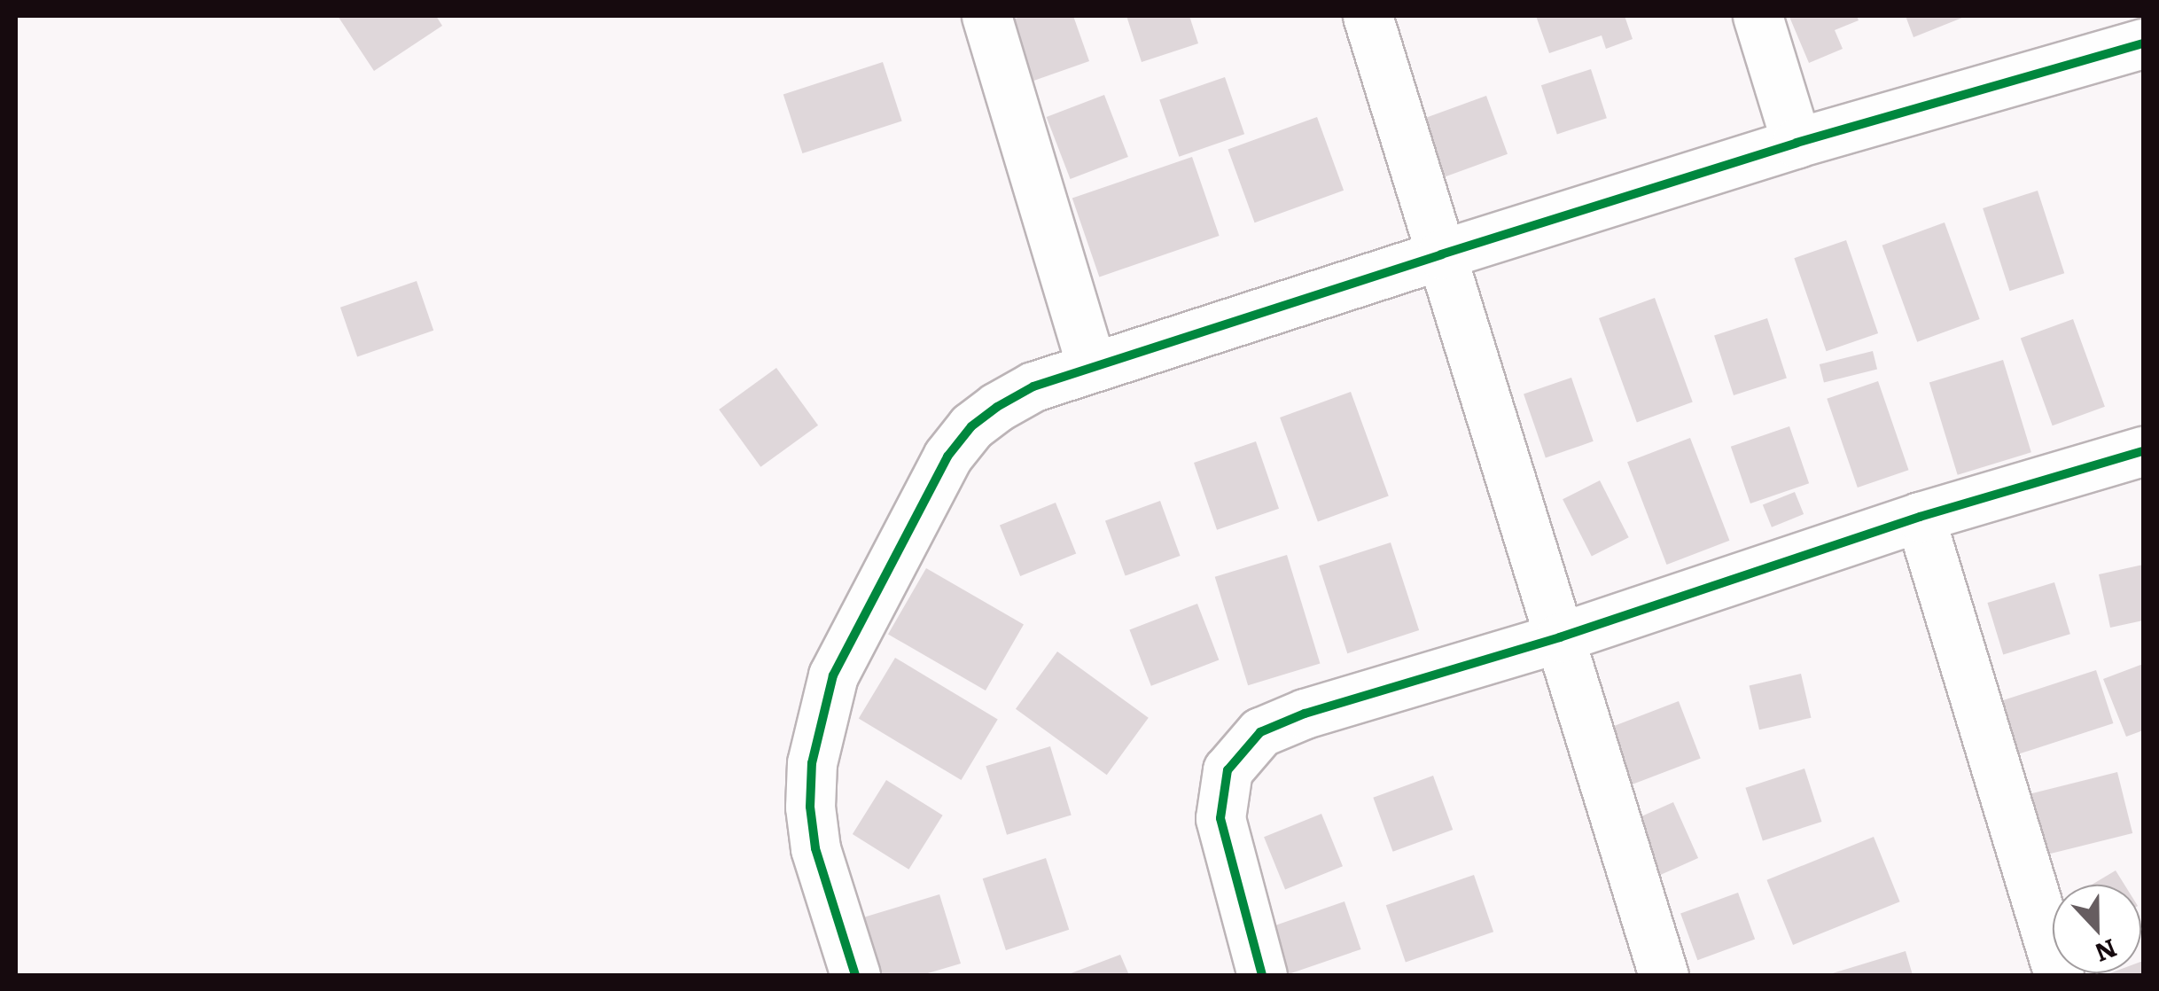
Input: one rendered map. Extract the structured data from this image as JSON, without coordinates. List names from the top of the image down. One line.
{"north":"bottom"}
